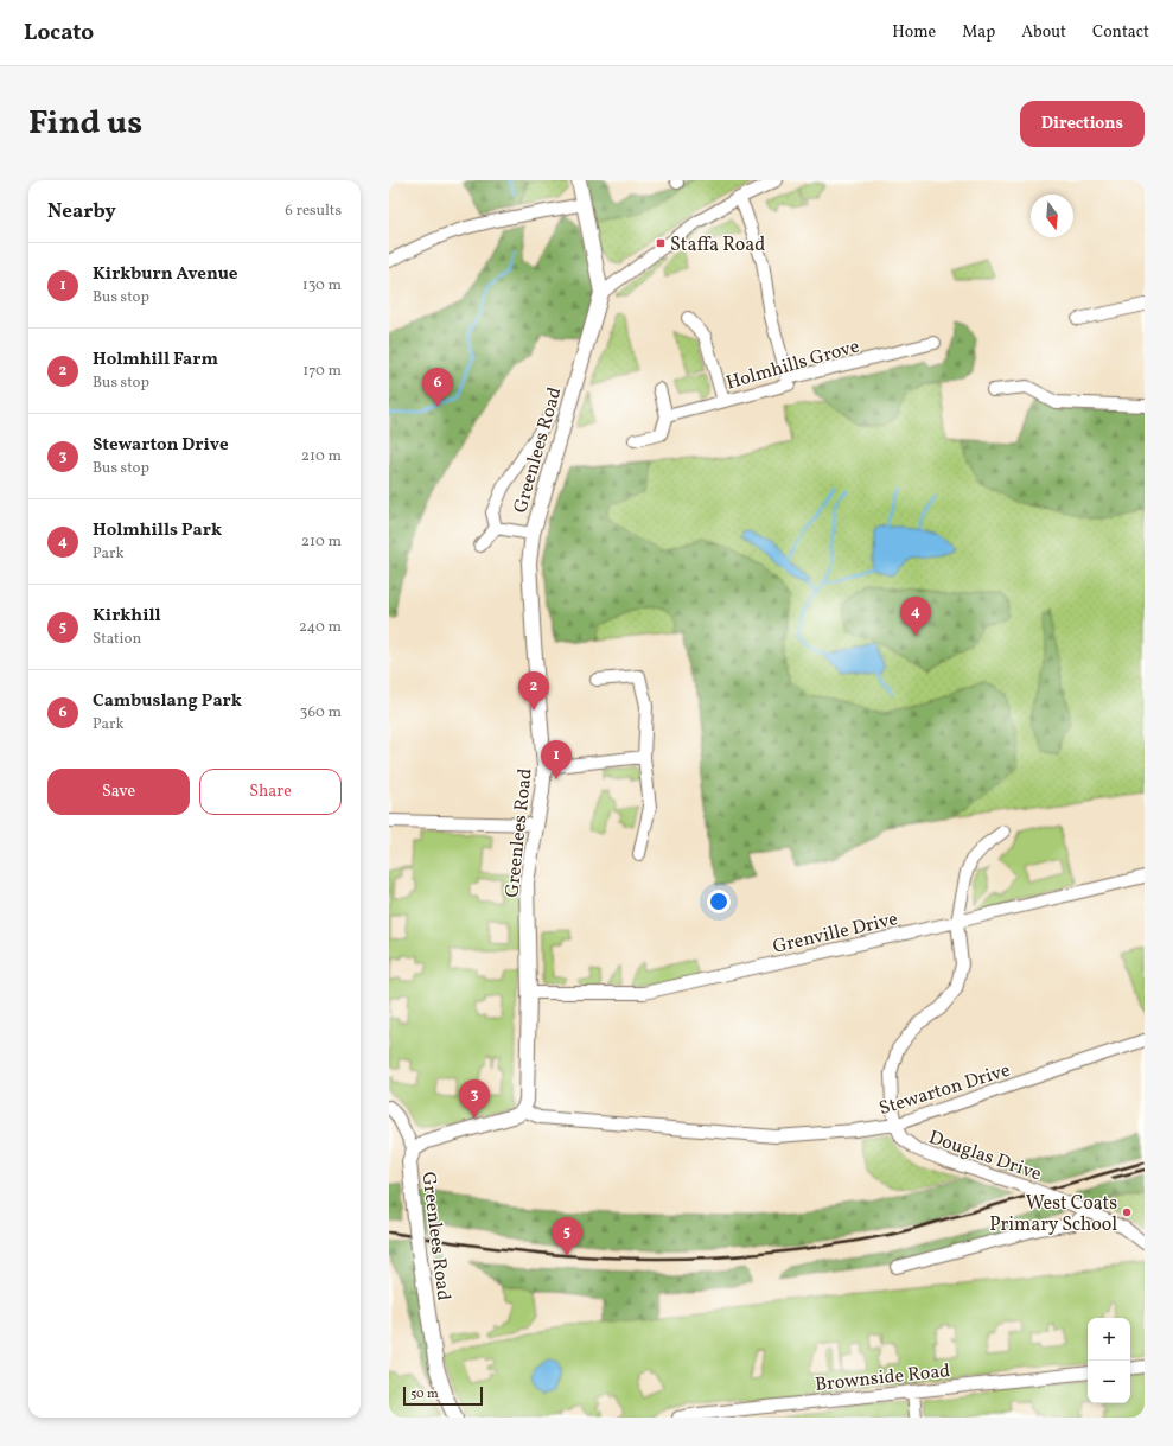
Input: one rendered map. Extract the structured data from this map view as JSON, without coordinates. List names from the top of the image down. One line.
{"streets":{"main road":["Greenlees Road"],"street":["Holmhills Grove","Grenville Drive","Stewarton Drive","Douglas Drive","Brownside Road"]},"crossings":[["Greenlees Road","Grenville Drive"],["Greenlees Road","Stewarton Drive"],["Grenville Drive","Douglas Drive"],["Stewarton Drive","Douglas Drive"]],"places":{"transit":["Staffa Road"],"other":["West Coats Primary School"]},"scale_bar":"50 m","north":"bottom","page":{"header":"Locato","nav":["Home","Map","About","Contact"],"title":"Find us","buttons":["Directions",["Save","Share"]],"heading":["Nearby","6 results"],"list":[{"mark":"1","name":"Kirkburn Avenue","note":"Bus stop","value":"130 m"},{"mark":"2","name":"Holmhill Farm","note":"Bus stop","value":"170 m"},{"mark":"3","name":"Stewarton Drive","note":"Bus stop","value":"210 m"},{"mark":"4","name":"Holmhills Park","note":"Park","value":"210 m"},{"mark":"5","name":"Kirkhill","note":"Station","value":"240 m"},{"mark":"6","name":"Cambuslang Park","note":"Park","value":"360 m"}],"pins":["6","4","2","1","3","5"],"map_buttons":["+","−"],"scale":"50 m"}}
